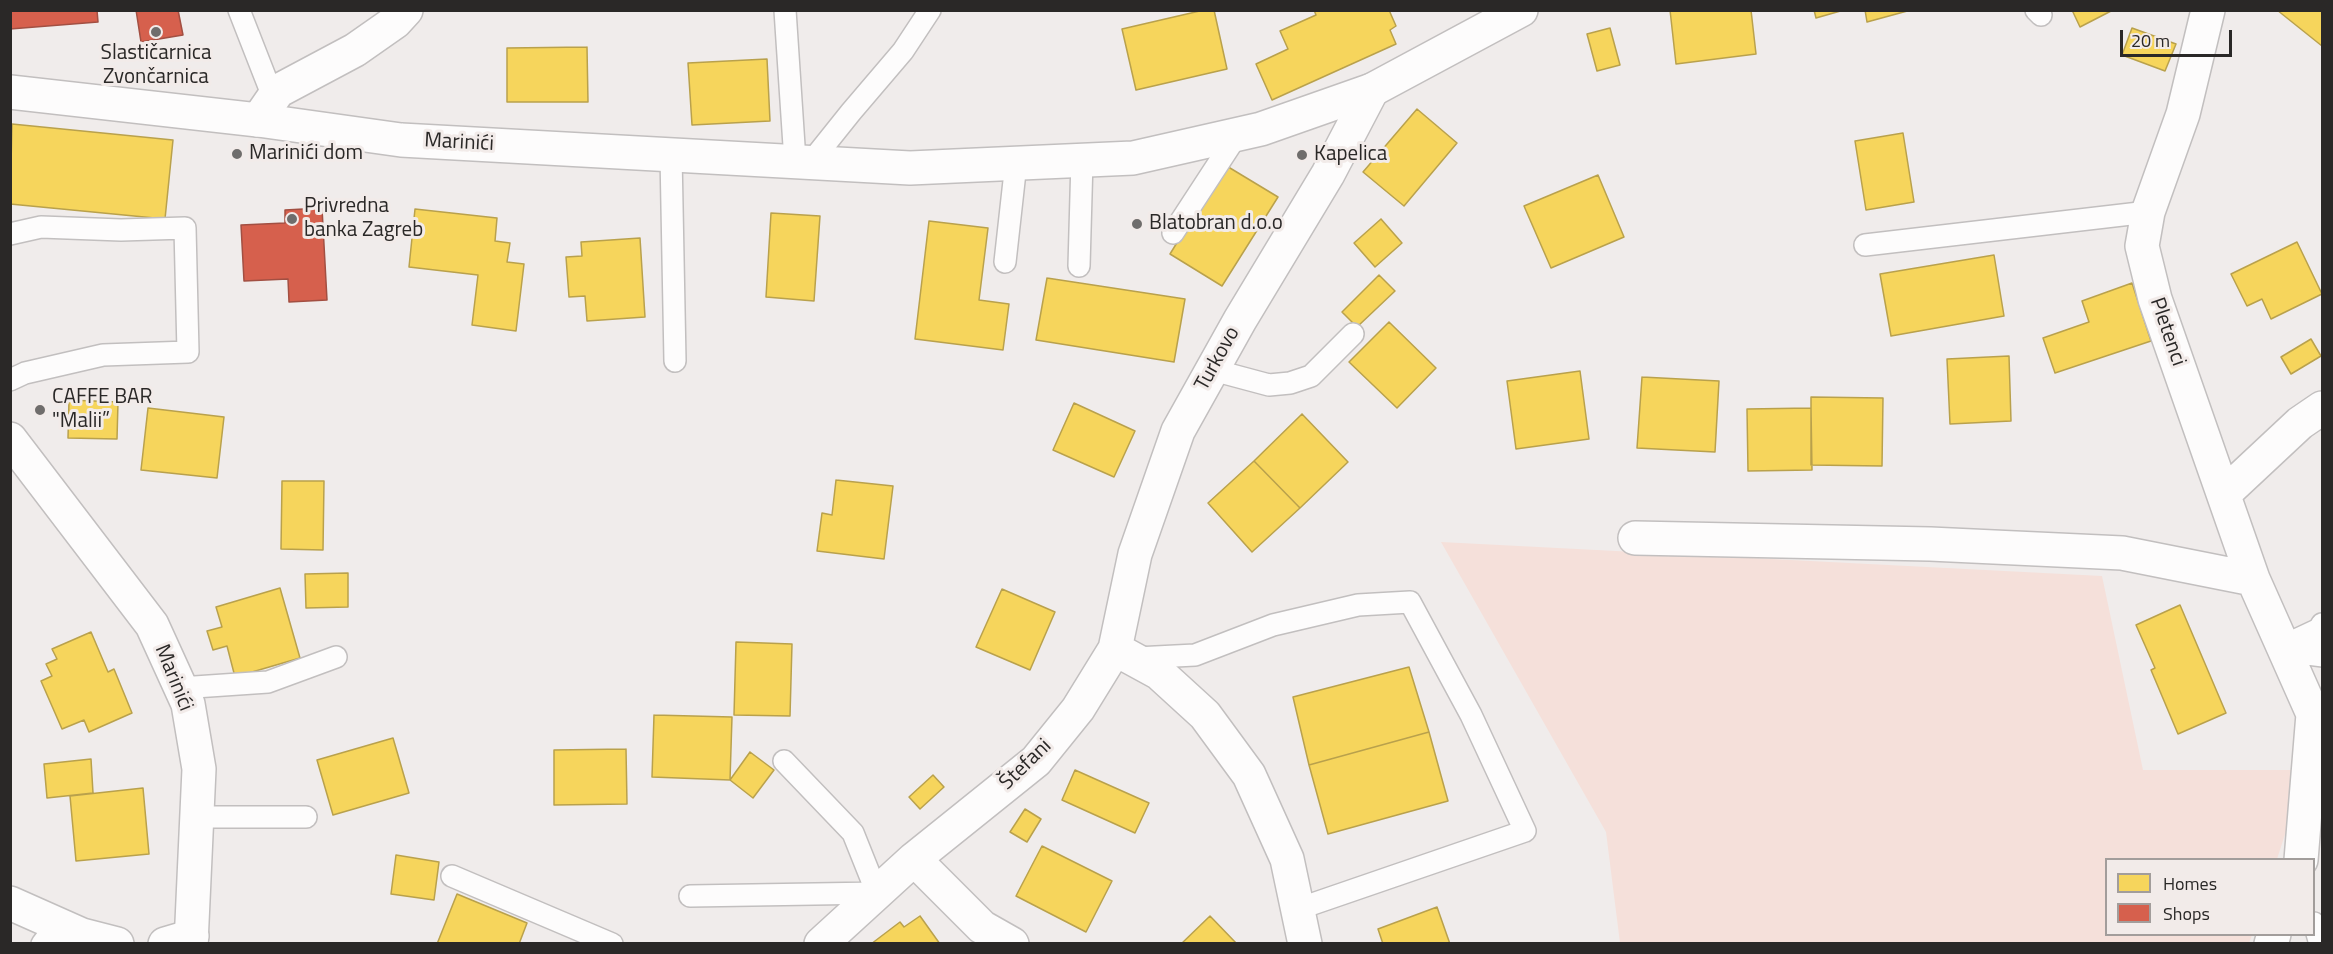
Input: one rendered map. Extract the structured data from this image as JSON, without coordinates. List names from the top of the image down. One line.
{"streets":{"street":["Marinići","Pletenci","Turkovo","Štefani"]},"crossings":[["Turkovo","Štefani"]],"places":["Slastičarnica Zvončarnica","Marinići dom","Kapelica","Privredna banka Zagreb","Blatobran d.o.o","CAFFE BAR \"Malii”"],"legend":["Homes","Shops"],"scale_bar":"20 m"}
